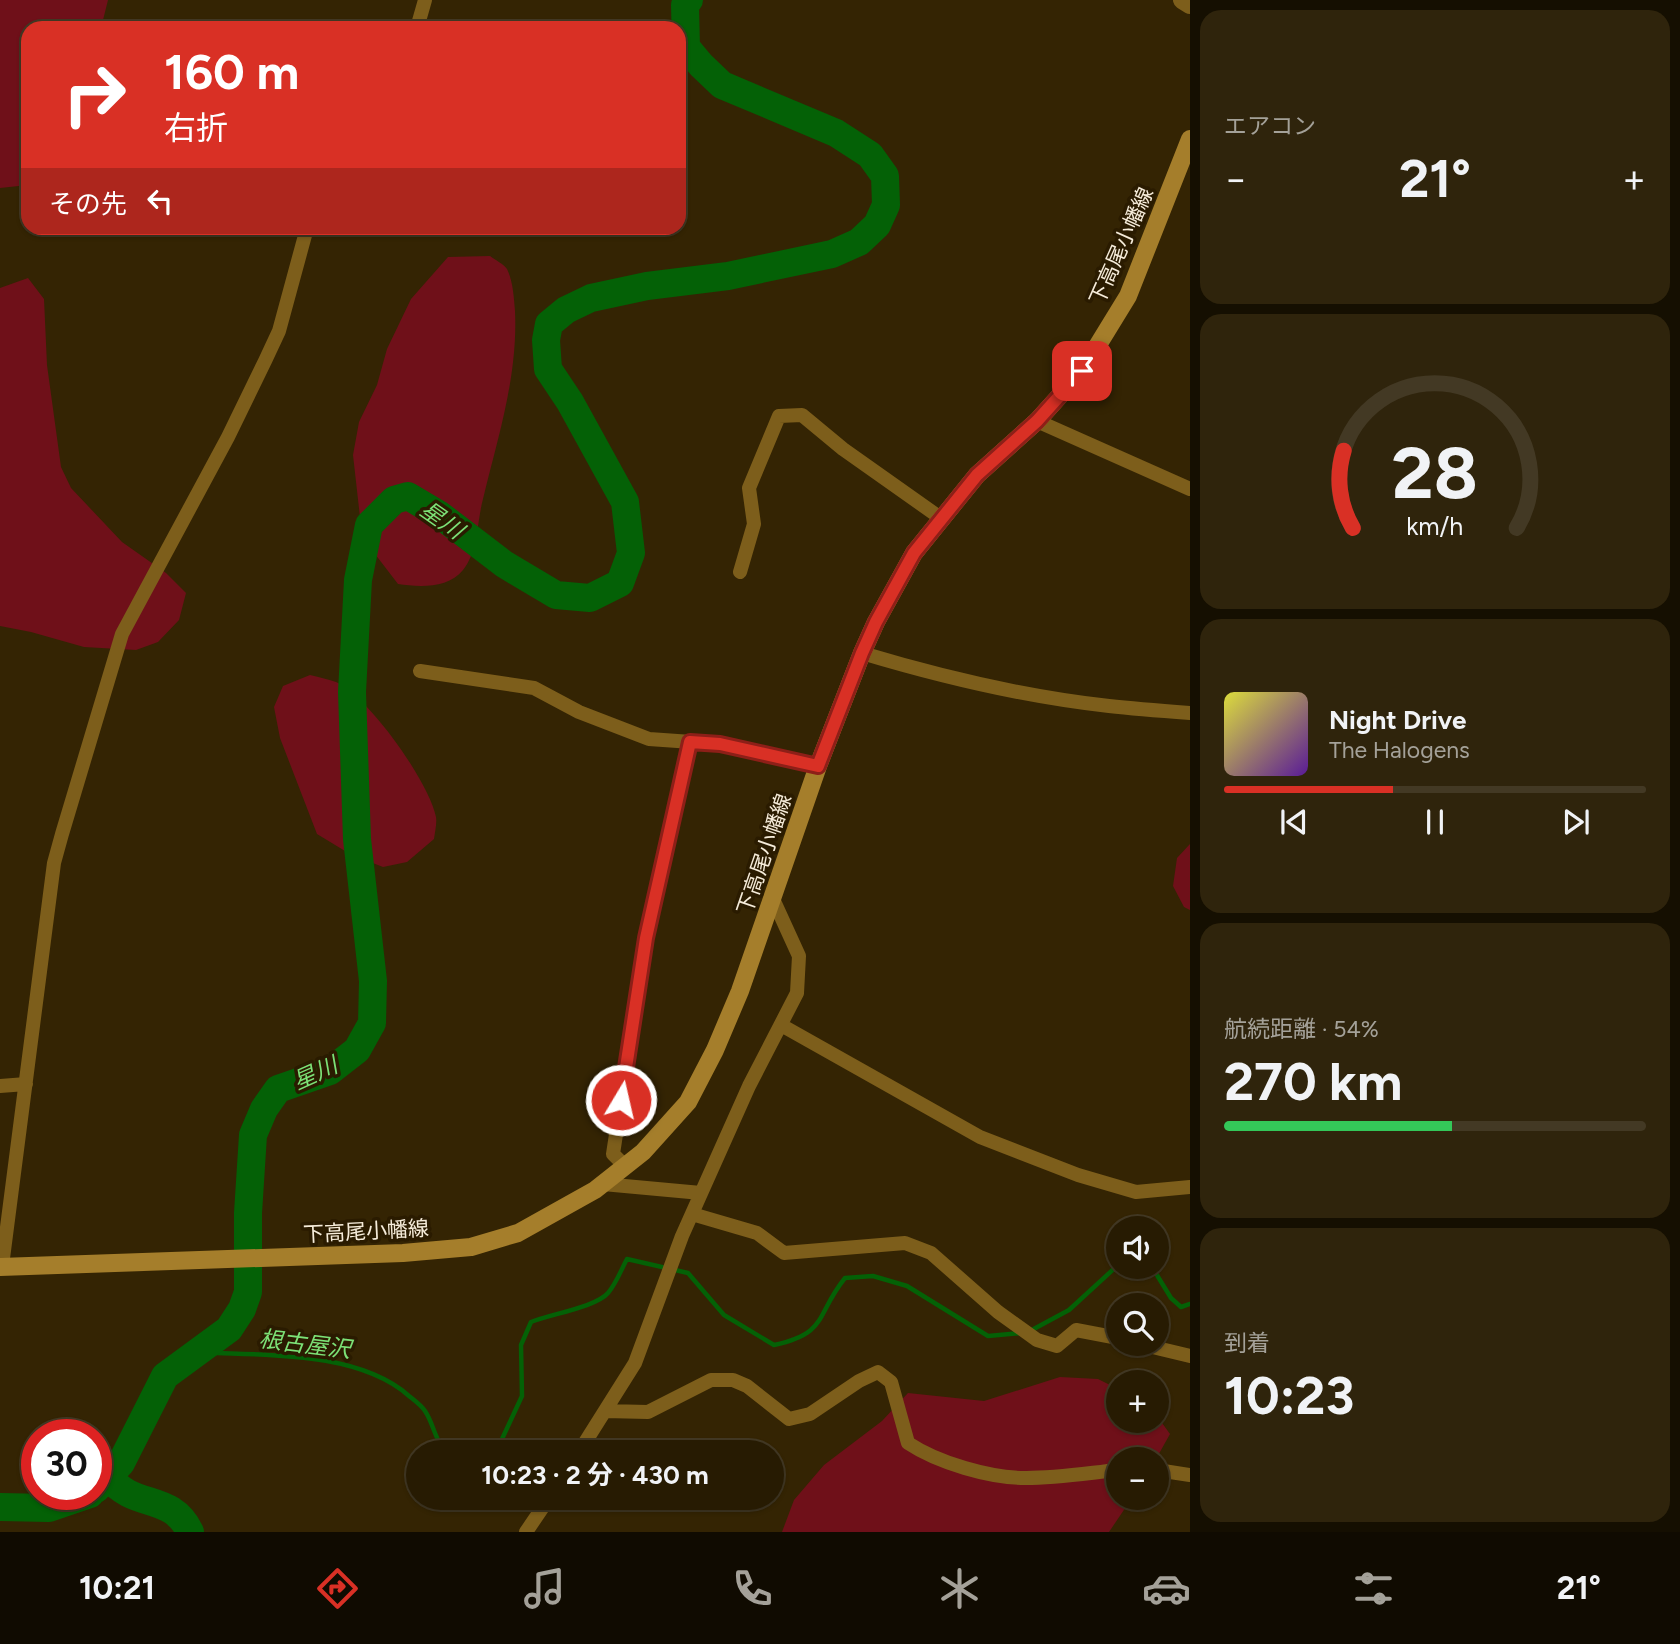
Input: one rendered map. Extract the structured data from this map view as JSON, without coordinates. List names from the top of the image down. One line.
{"streets":{"main road":["下高尾小幡線"]},"water":["星川","根古屋沢"],"page":{"tile":["エアコン",["航続距離 · 54%","270 km"],["到着","10:23"]],"turn":["160 m","右折"],"heat":["−","21°","+"],"then":"その先","song":["Night Drive","The Halogens"],"map_buttons":["+","−"],"limit":"30","trip":"10:23 · 2 分 · 430 m","tabs":["10:21","21°"],"gauge":["28","km/h"]}}
